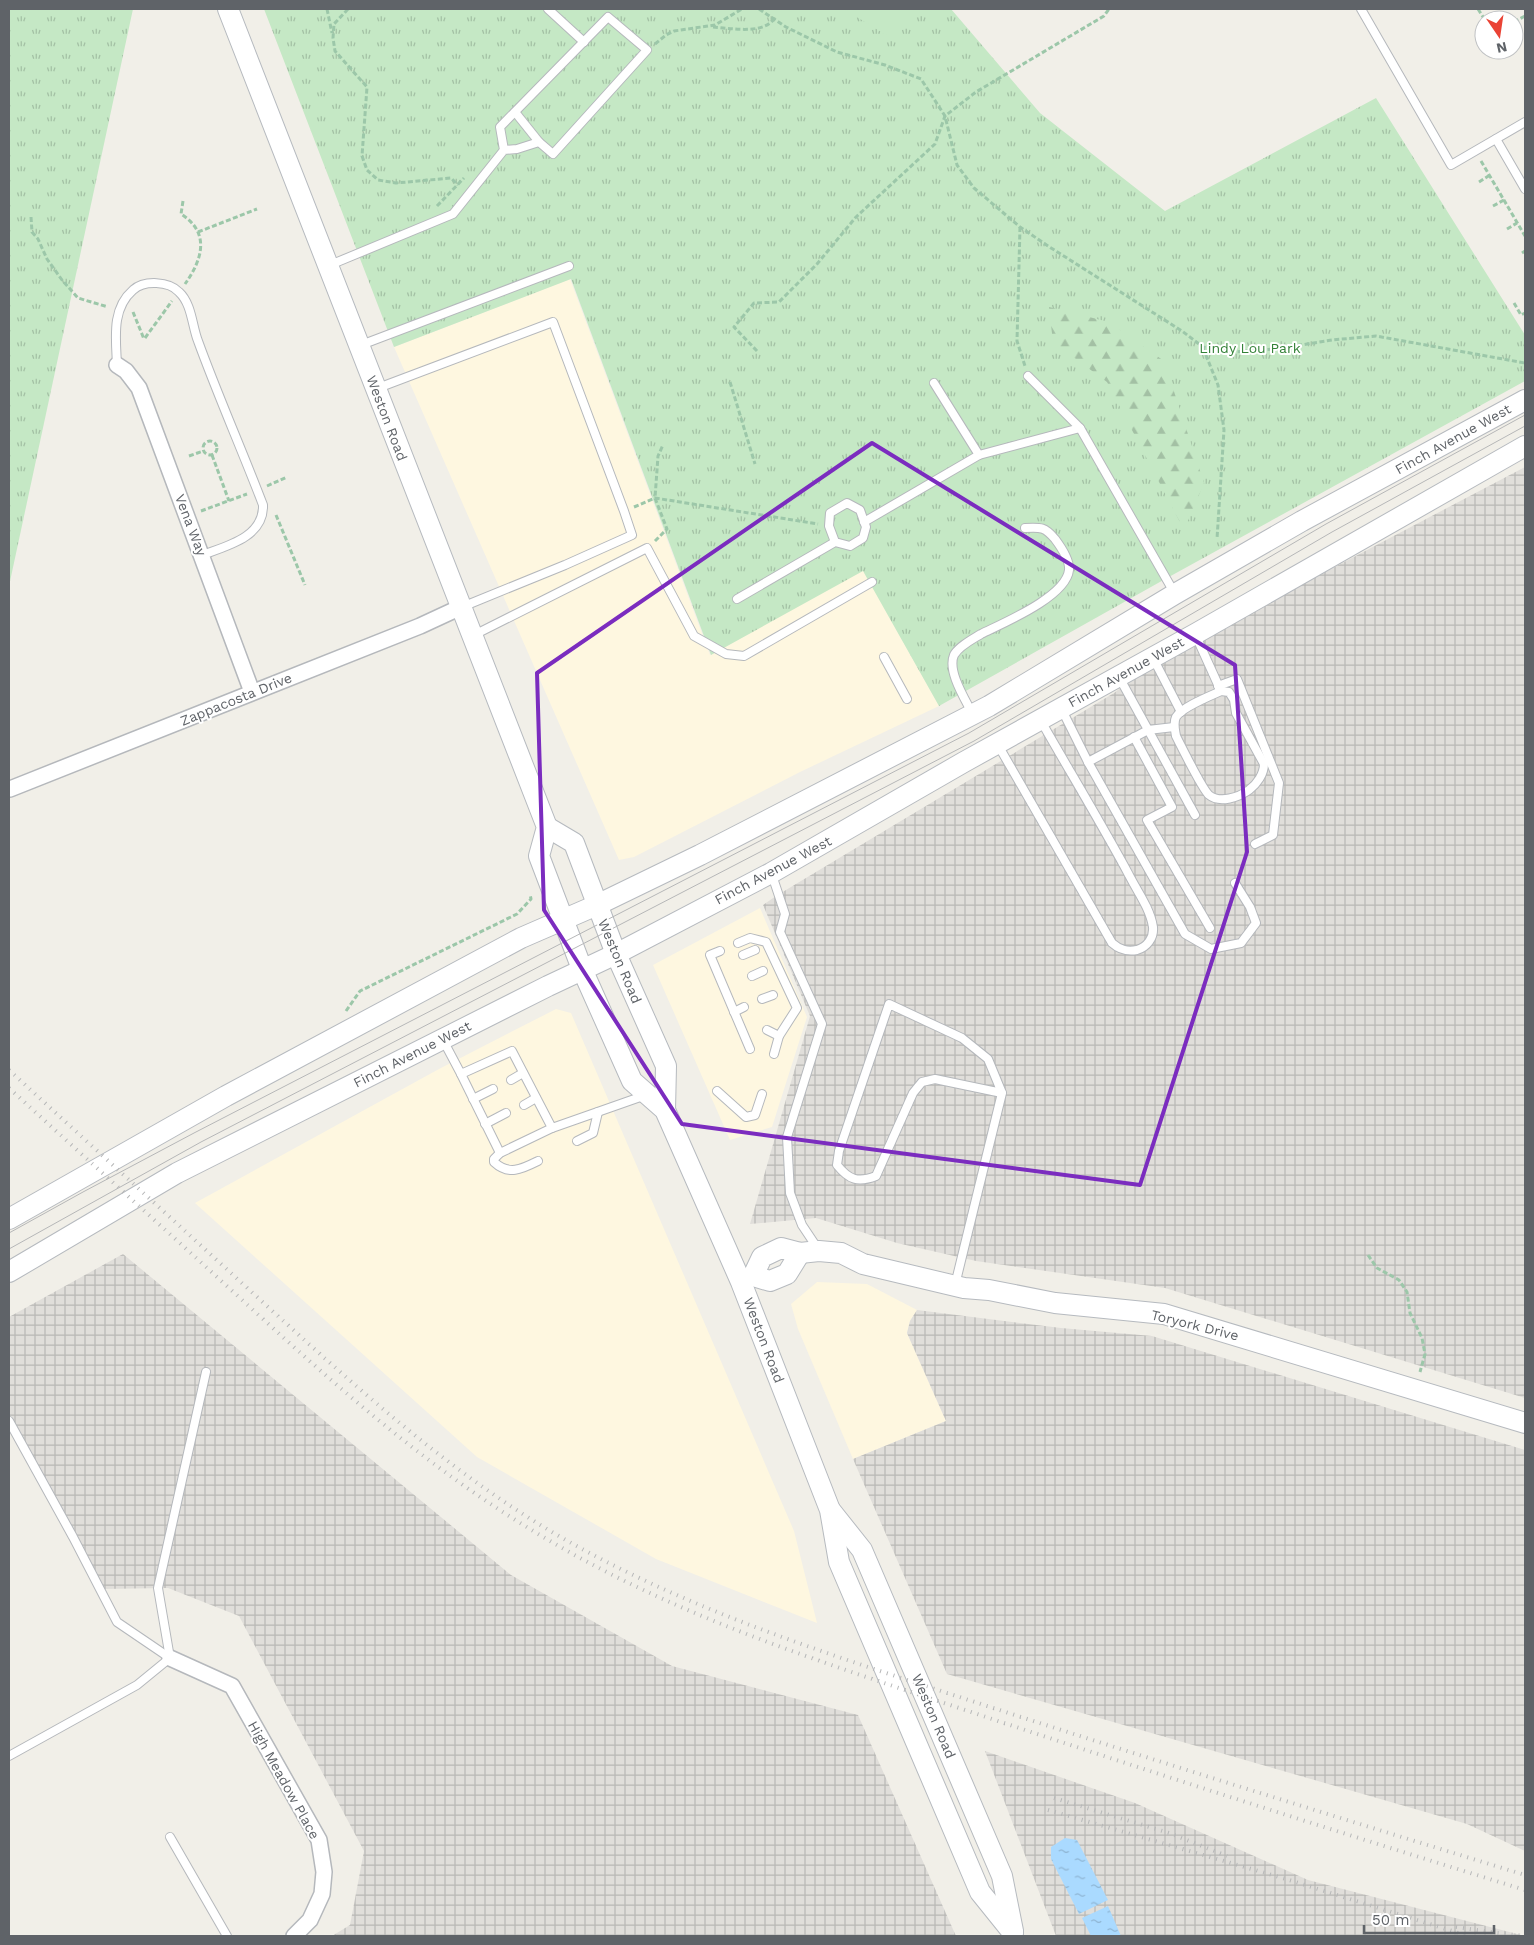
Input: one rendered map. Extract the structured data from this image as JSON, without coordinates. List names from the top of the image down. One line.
{"streets":{"main road":["Weston Road","Finch Avenue West","Toryork Drive"],"street":["Vena Way","Zappacosta Drive","High Meadow Place"]},"crossings":[["Weston Road","Finch Avenue West"],["Weston Road","Zappacosta Drive"],["Vena Way","Zappacosta Drive"]],"parks":["Lindy Lou Park"],"scale_bar":"50 m","north":"bottom"}
